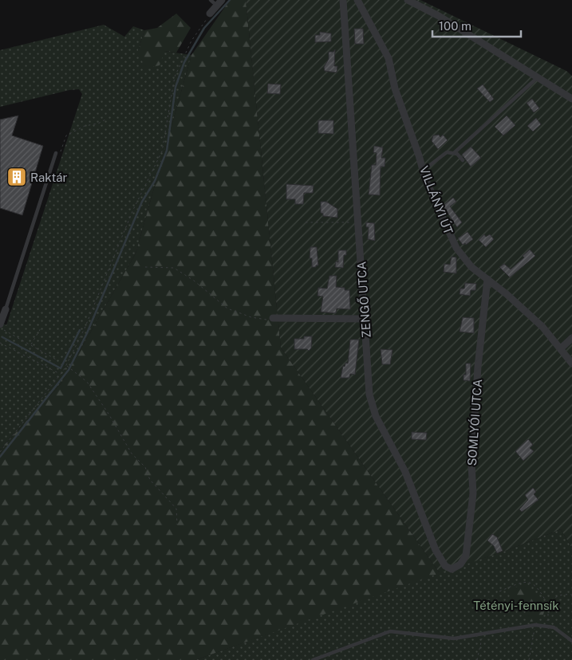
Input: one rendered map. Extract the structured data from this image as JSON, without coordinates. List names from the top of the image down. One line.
{"streets":{"street":["VILLÁNYI ÚT","ZENGŐ UTCA","SOMLYÓI UTCA"]},"crossings":[["VILLÁNYI ÚT","SOMLYÓI UTCA"],["ZENGŐ UTCA","SOMLYÓI UTCA"]],"parks":["Tétényi-fennsík"],"places":{"building":["Raktár"]},"scale_bar":"100 m"}
